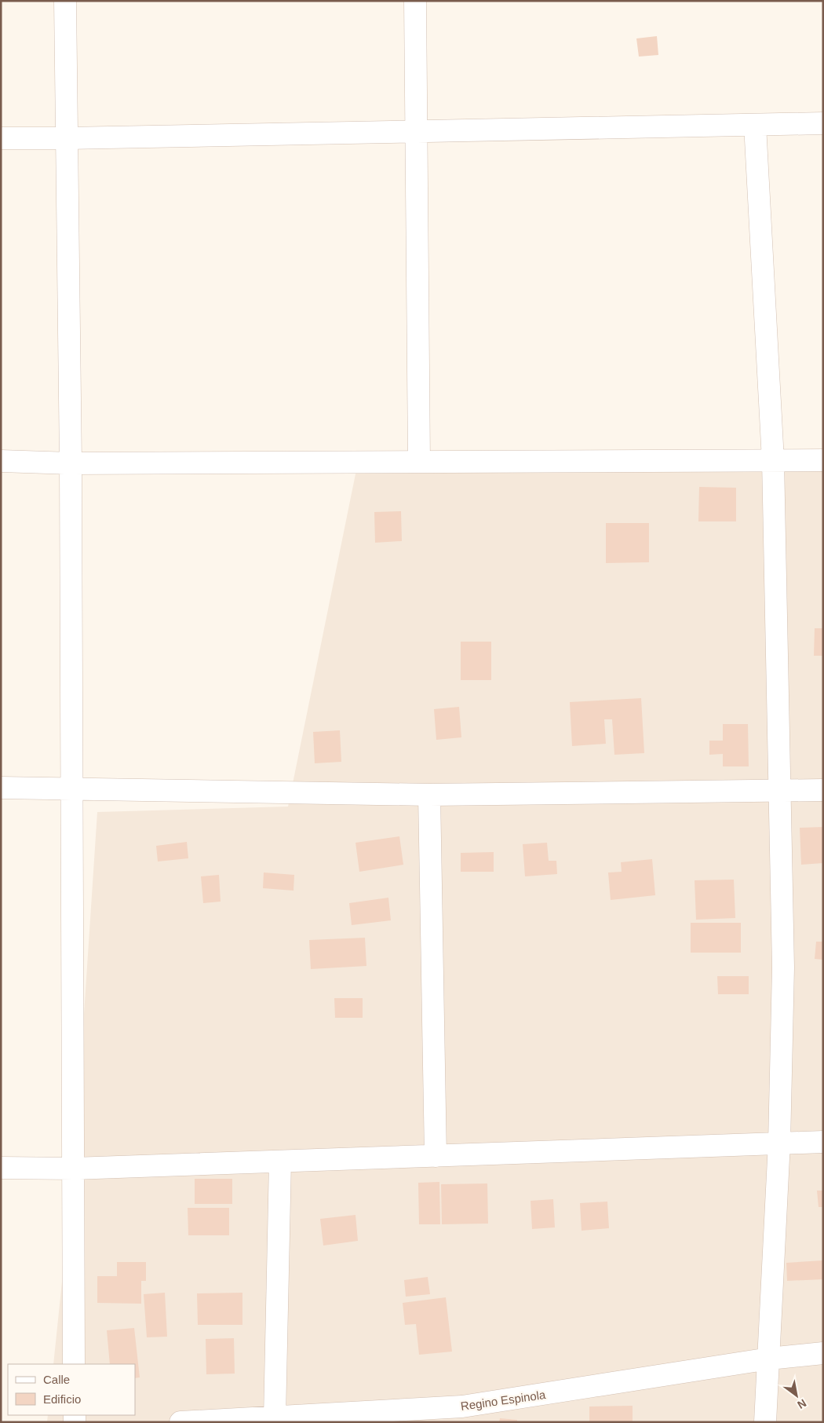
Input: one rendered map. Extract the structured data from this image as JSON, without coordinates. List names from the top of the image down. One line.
{"streets":{"street":["Regino Espinola"]},"legend":["Calle","Edificio"],"north":"bottom right"}
